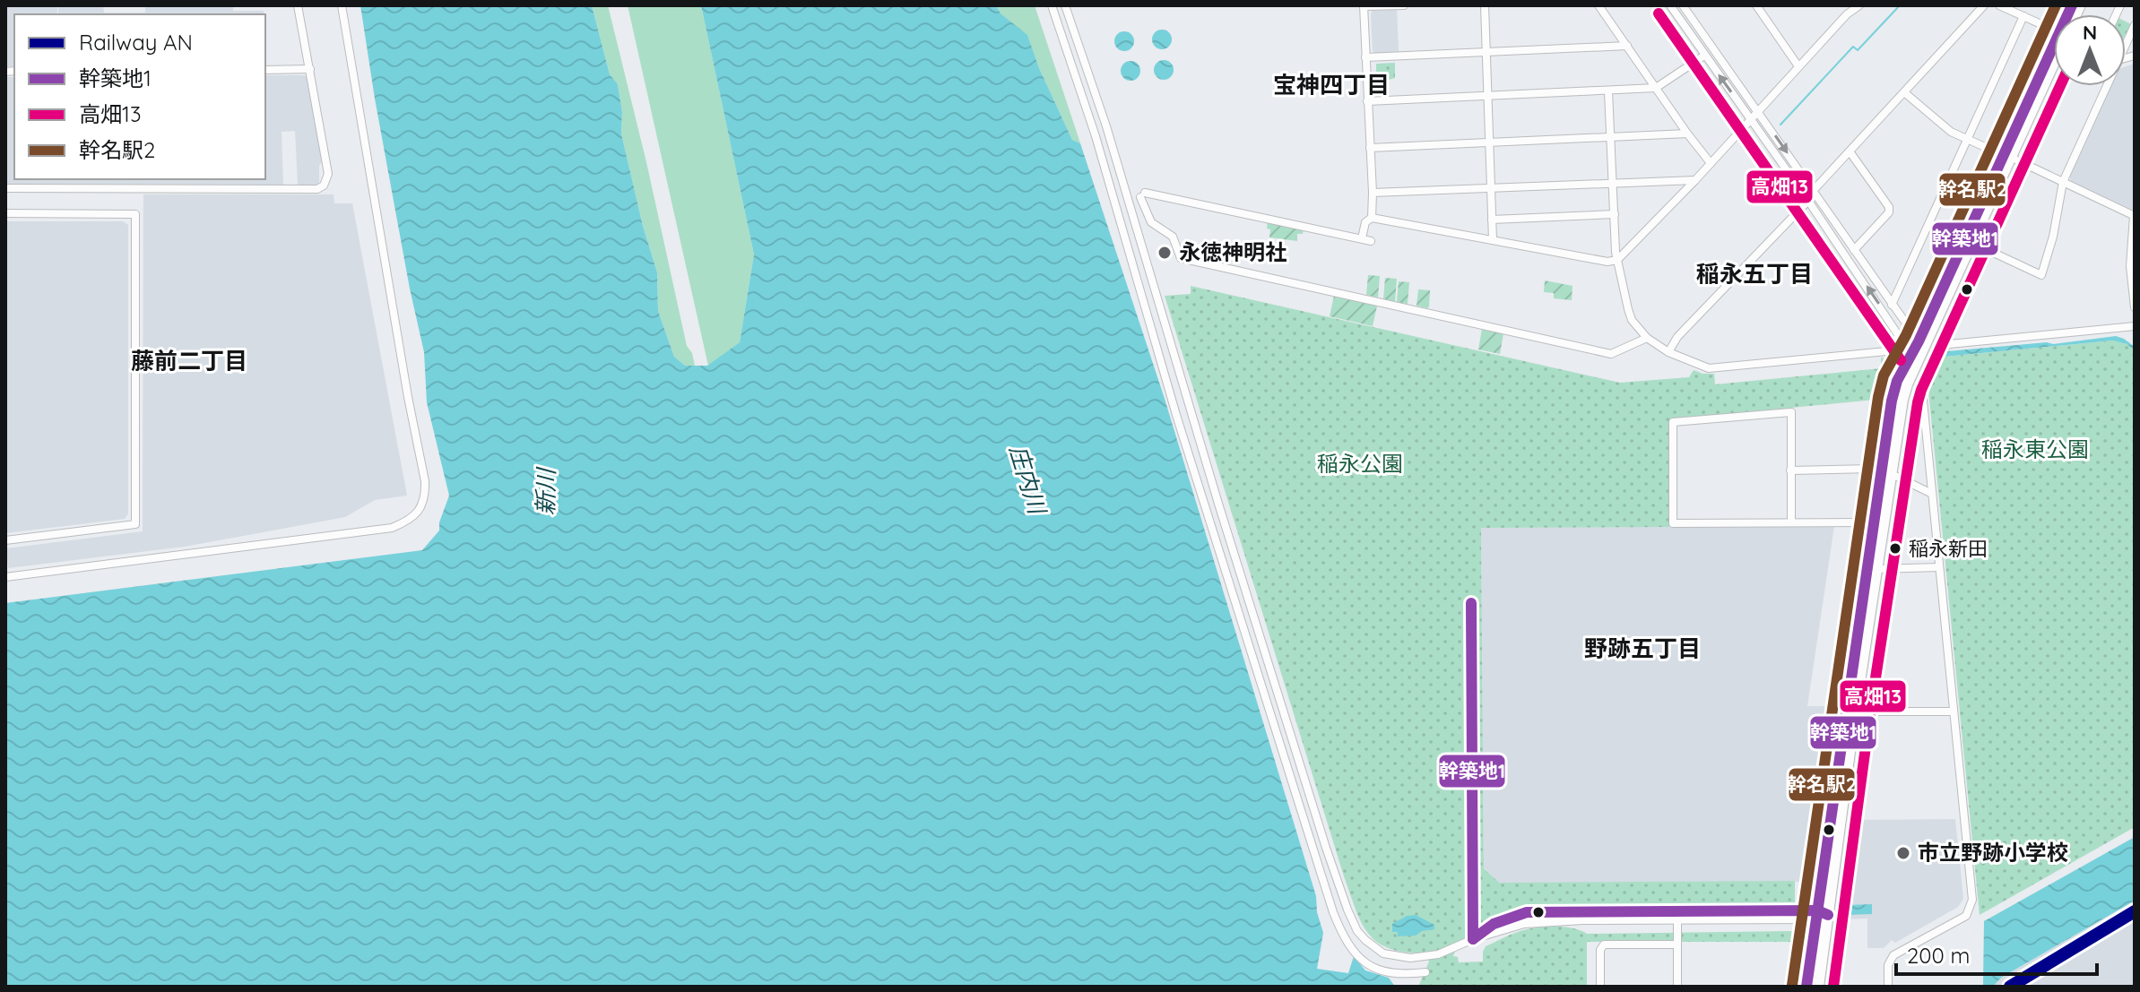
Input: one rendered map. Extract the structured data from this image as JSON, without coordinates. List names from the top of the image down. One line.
{"districts":["宝神四丁目","稲永五丁目","藤前二丁目","野跡五丁目"],"water":["庄内川","新川"],"parks":["稲永東公園","稲永公園"],"places":["永徳神明社","稲永新田","市立野跡小学校"],"lines":["transit line 幹築地1","transit line 幹名駅2","transit line 高畑13","rail line AN"],"legend":["Railway AN","幹築地1","高畑13","幹名駅2"],"scale_bar":"200 m","north":"top"}
